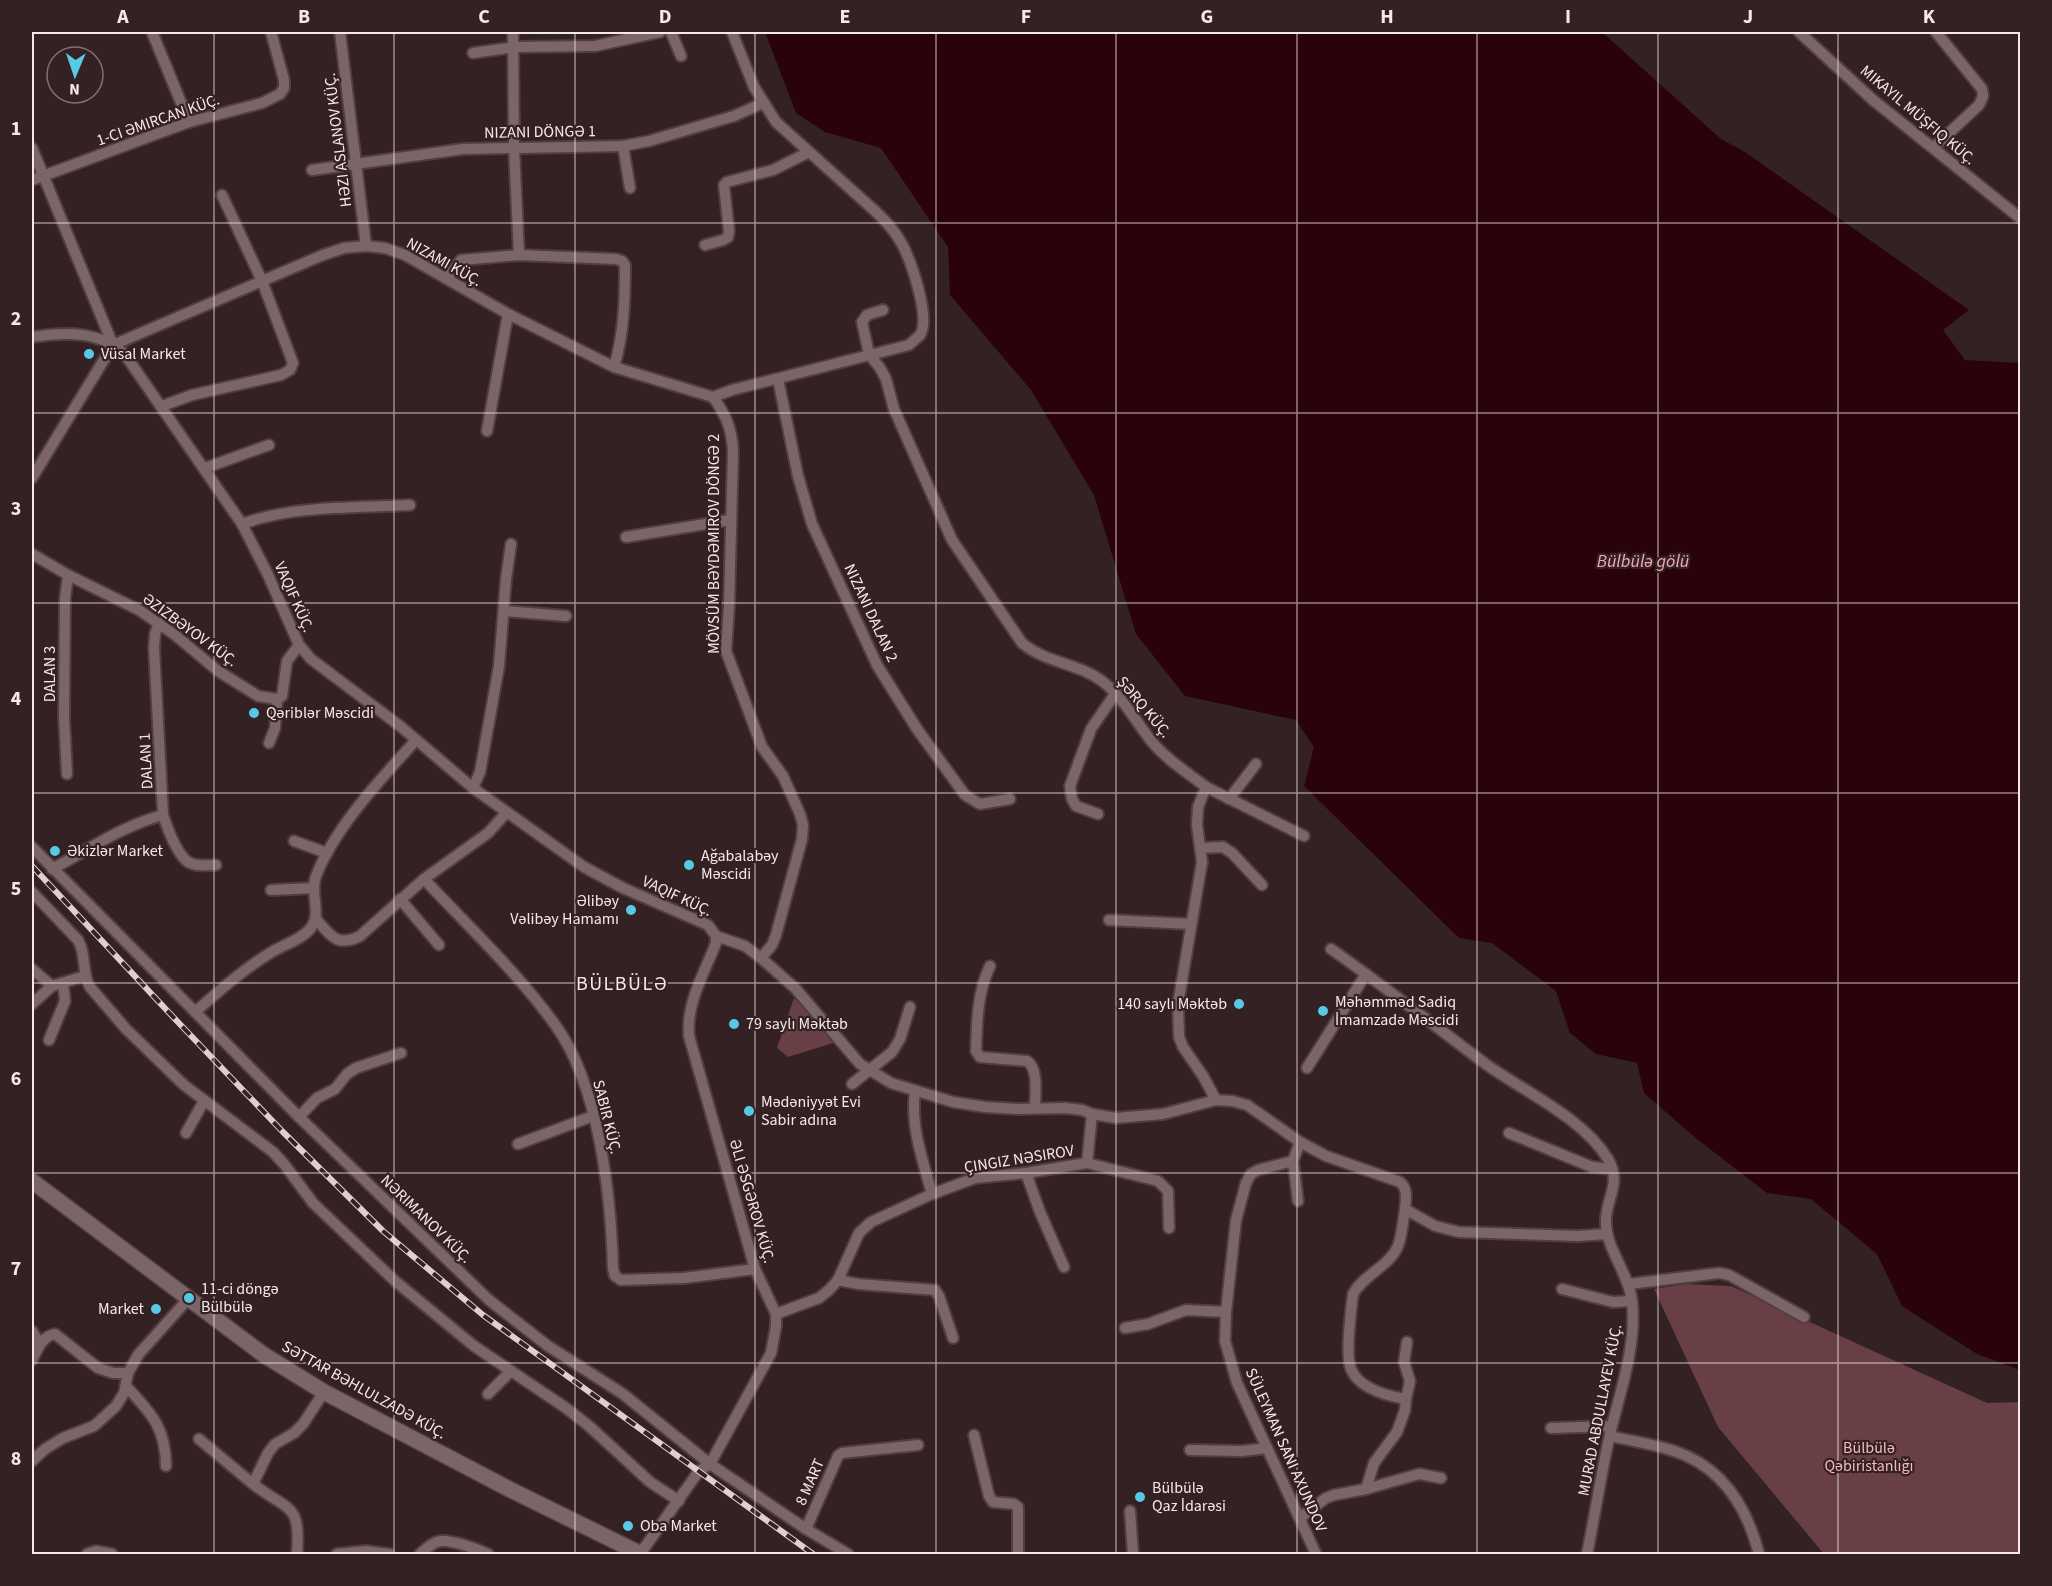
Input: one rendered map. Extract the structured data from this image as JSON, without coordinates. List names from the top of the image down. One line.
{"streets":{"main road":["SƏTTAR BƏHLULZADƏ KÜÇ."],"street":["1-CI ƏMIRCAN KÜÇ.","NIZANI DÖNGƏ 1","HƏZI ASLANOV KÜÇ.","NIZAMI KÜÇ.","MÖVSÜM BƏYDƏMIROV DÖNGƏ 2","VAQIF KÜÇ.","NIZANI DALAN 2","ƏZIZBƏYOV KÜÇ.","DALAN 3","ŞƏRQ KÜÇ.","DALAN 1","SABIR KÜÇ.","ÇINGIZ NƏSIROV","ƏLI ƏSGƏROV KÜÇ.","NƏRIMANOV KÜÇ.","MURAD ABDULLAYEV KÜÇ.","SÜLEYMAN SANI AXUNDOV","8 MART"]},"crossings":[["1-CI ƏMIRCAN KÜÇ.","VAQIF KÜÇ."],["NIZANI DÖNGƏ 1","HƏZI ASLANOV KÜÇ."],["HƏZI ASLANOV KÜÇ.","NIZAMI KÜÇ."],["NIZAMI KÜÇ.","MÖVSÜM BƏYDƏMIROV DÖNGƏ 2"],["NIZAMI KÜÇ.","VAQIF KÜÇ."],["MÖVSÜM BƏYDƏMIROV DÖNGƏ 2","VAQIF KÜÇ."],["VAQIF KÜÇ.","ƏLI ƏSGƏROV KÜÇ."],["ƏZIZBƏYOV KÜÇ.","DALAN 3"],["ƏZIZBƏYOV KÜÇ.","DALAN 1"],["SABIR KÜÇ.","ƏLI ƏSGƏROV KÜÇ."],["ÇINGIZ NƏSIROV","ƏLI ƏSGƏROV KÜÇ."],["NƏRIMANOV KÜÇ.","8 MART"]],"districts":["BÜLBÜLƏ"],"water":["Bülbülə gölü"],"parks":["Bülbülə Qəbiristanlığı"],"places":["Vüsal Market","Qəriblər Məscidi","Əkizlər Market","Ağabalabəy Məscidi","Əlibəy Vəlibəy Hamamı","140 saylı Məktəb","Məhəmməd Sadiq İmamzadə Məscidi","79 saylı Məktəb","Mədəniyyət Evi Sabir adına","11-ci döngə Bülbülə","Market","Bülbülə Qaz İdarəsi","Oba Market"],"north":"bottom","grid":{"columns":["A","B","C","D","E","F","G","H","I","J","K"],"rows":["1","2","3","4","5","6","7","8"]}}
